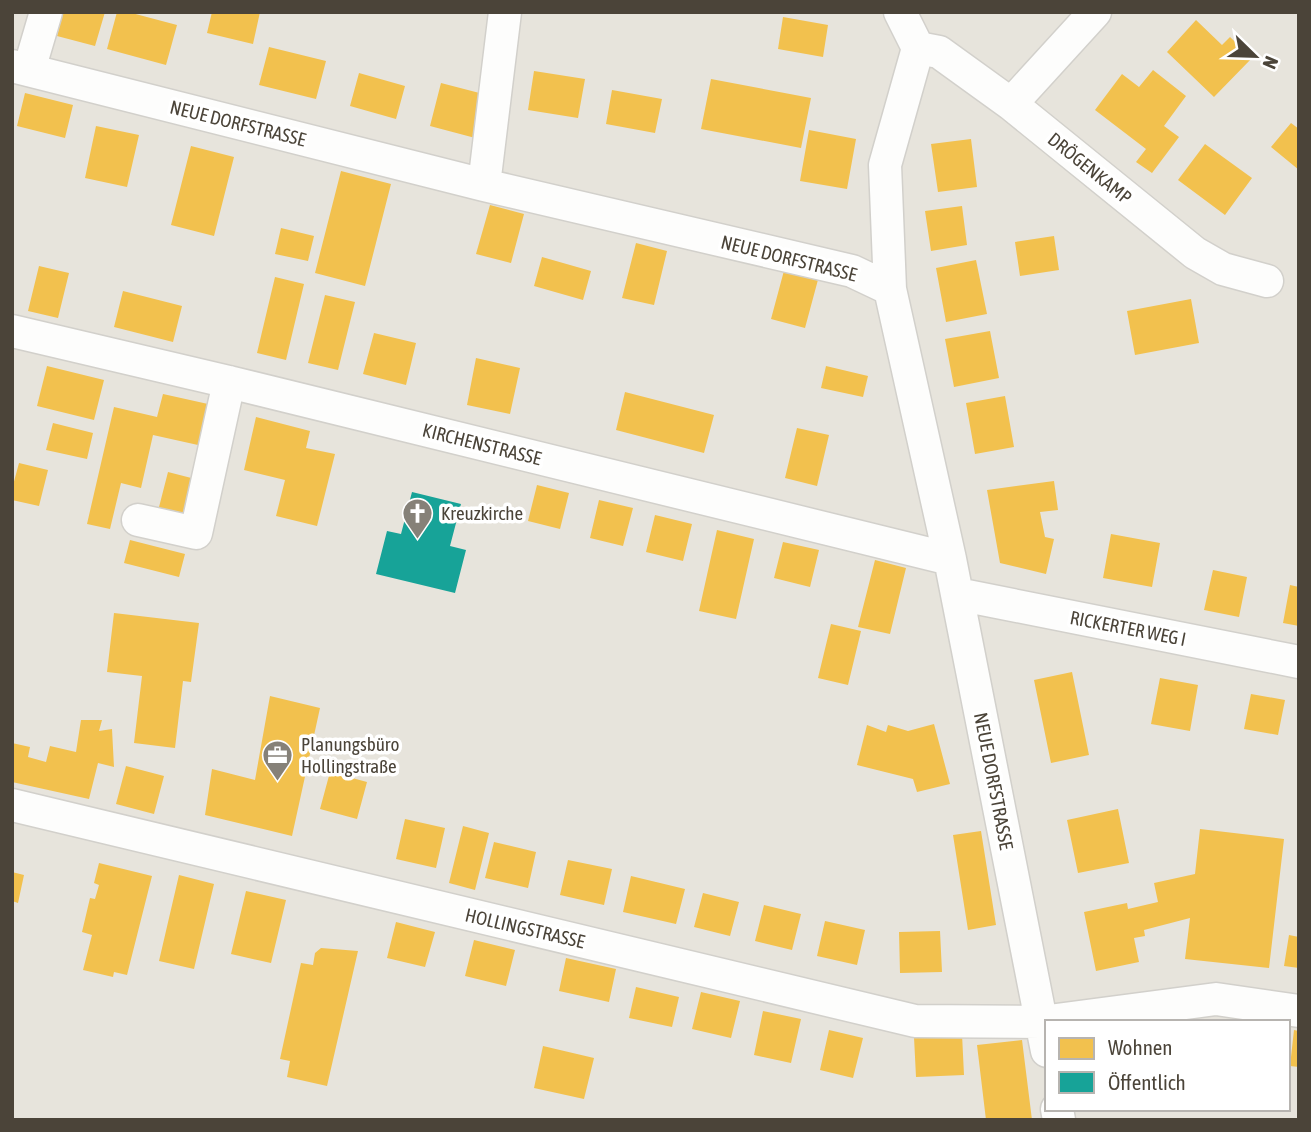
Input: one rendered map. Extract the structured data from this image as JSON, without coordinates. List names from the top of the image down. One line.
{"streets":{"street":["NEUE DORFSTRASSE","DRÖGENKAMP","KIRCHENSTRASSE","RICKERTER WEG I","HOLLINGSTRASSE"]},"crossings":[["NEUE DORFSTRASSE","KIRCHENSTRASSE"],["NEUE DORFSTRASSE","RICKERTER WEG I"],["NEUE DORFSTRASSE","HOLLINGSTRASSE"]],"places":{"church":["Kreuzkirche"],"office":["Planungsbüro Hollingstraße"]},"legend":["Wohnen","Öffentlich"],"north":"bottom right"}
